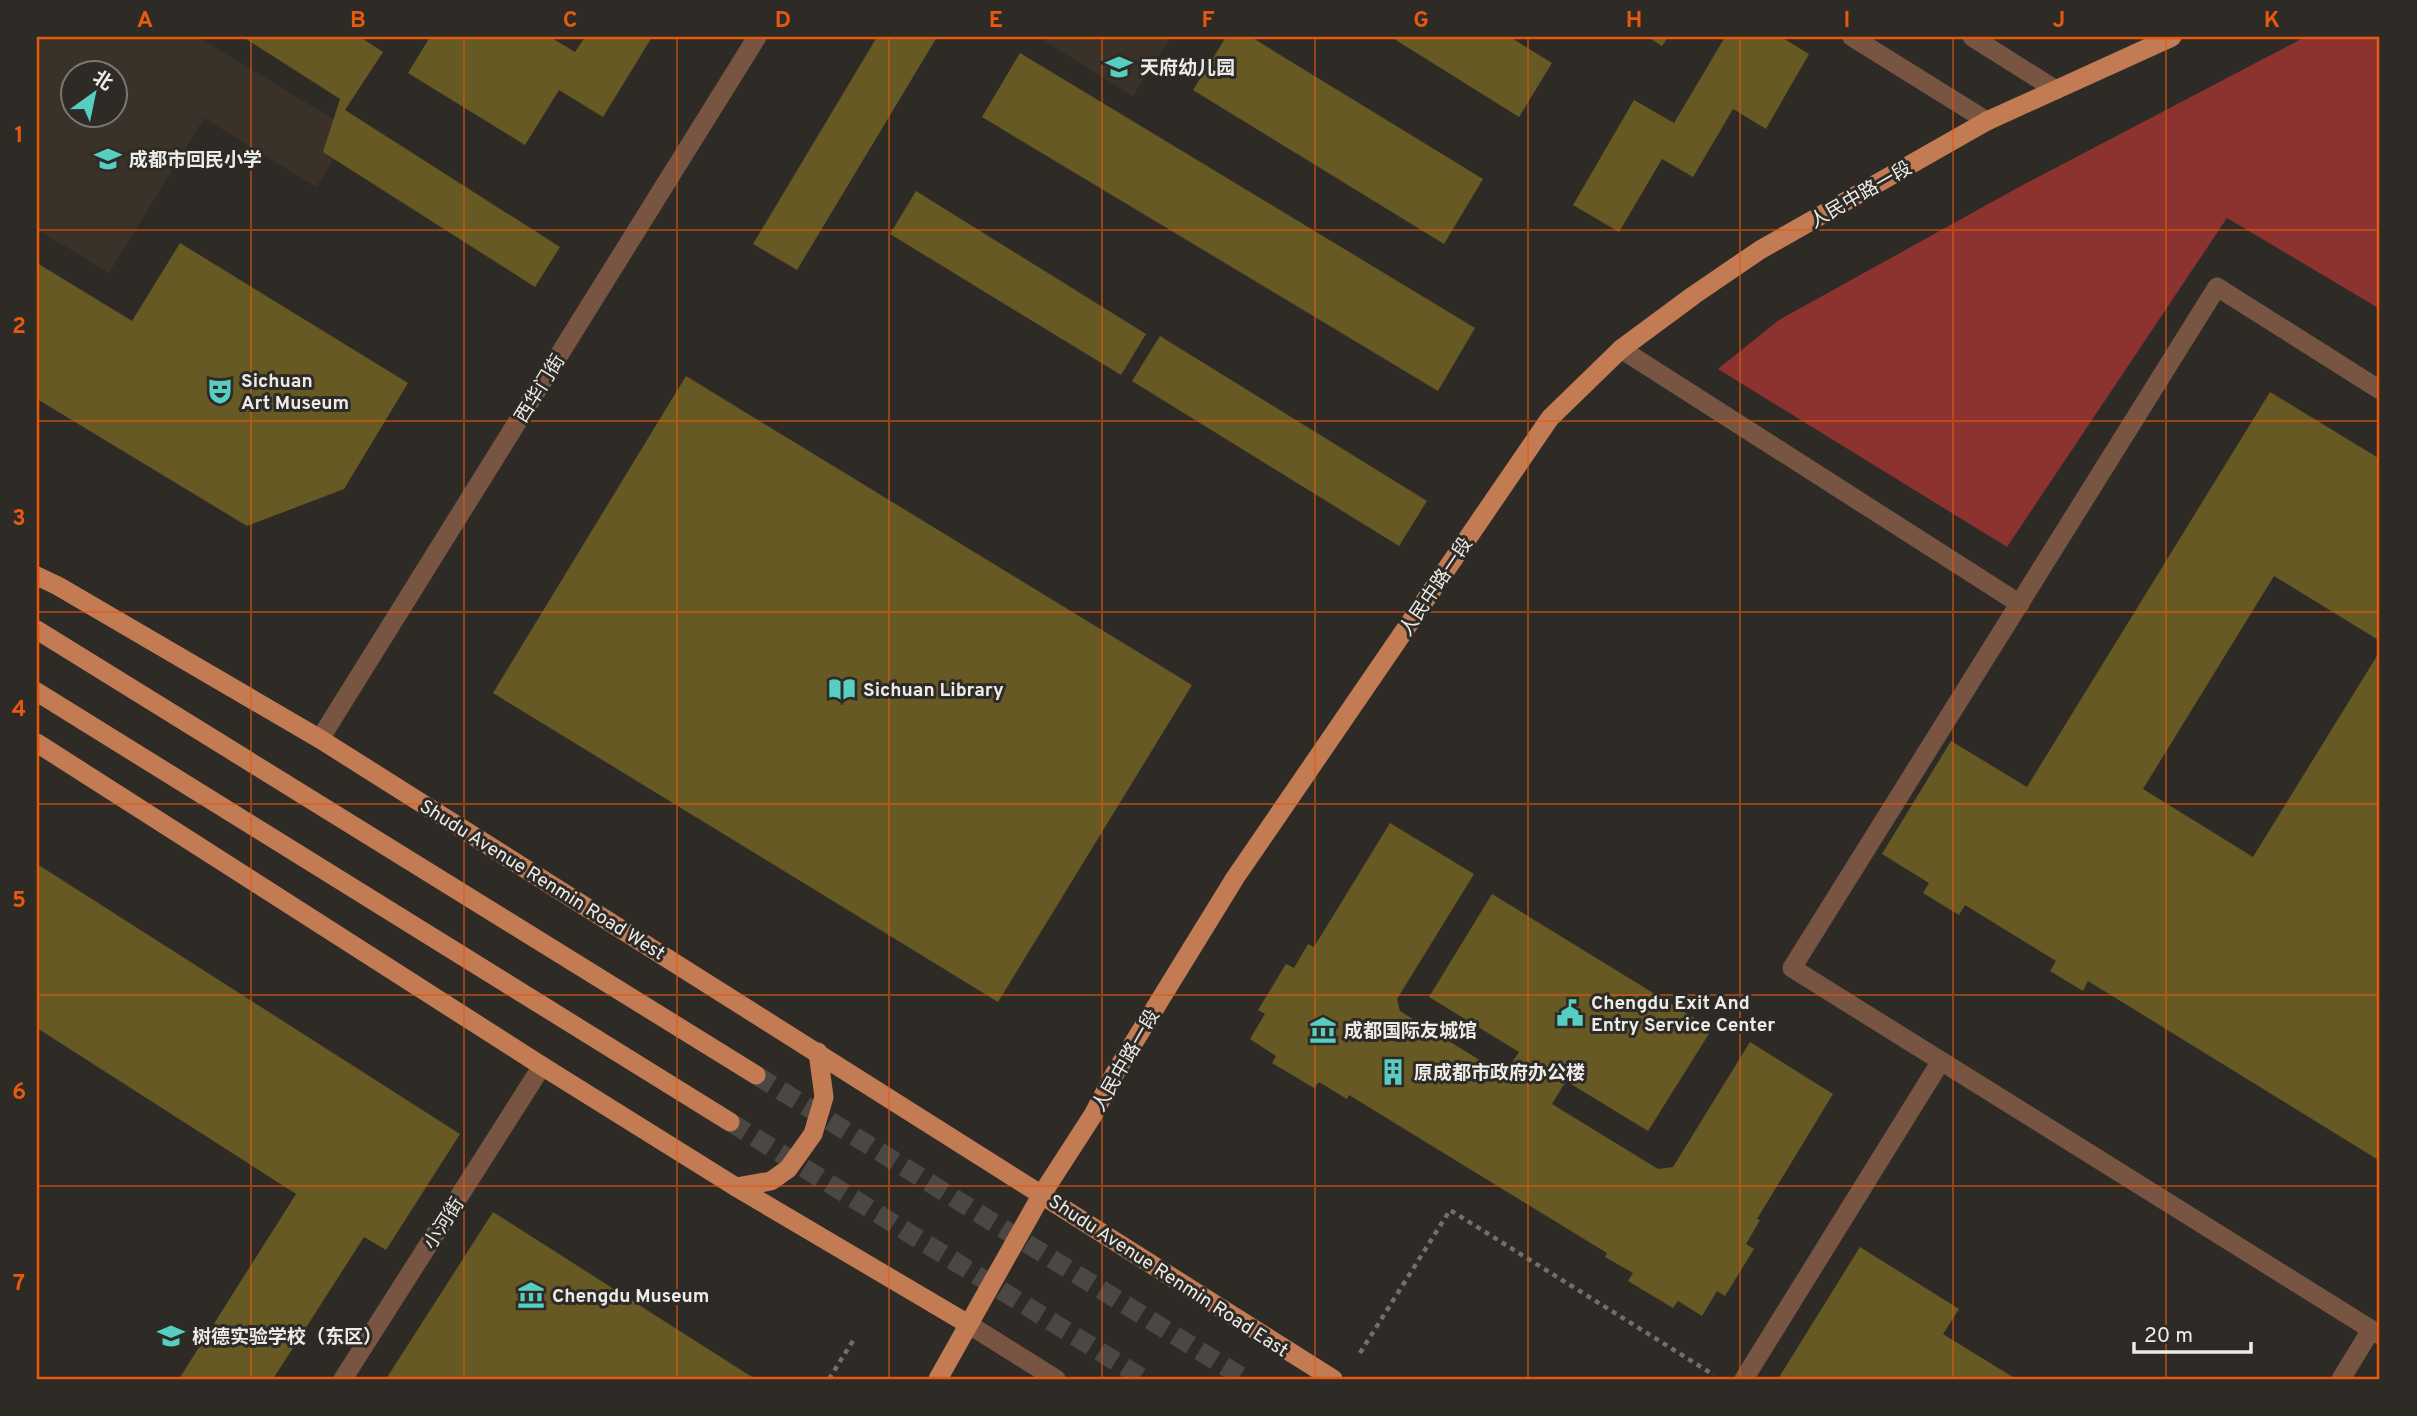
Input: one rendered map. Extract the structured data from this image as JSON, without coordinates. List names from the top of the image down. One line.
{"streets":{"main road":["人民中路一段","Shudu Avenue Renmin Road West","Shudu Avenue Renmin Road East"],"street":["西华门街","小河街"]},"crossings":[["人民中路一段","Shudu Avenue Renmin Road West"],["人民中路一段","Shudu Avenue Renmin Road East"],["西华门街","Shudu Avenue Renmin Road West"],["Shudu Avenue Renmin Road West","Shudu Avenue Renmin Road East"]],"places":{"school or university":["天府幼儿园","成都市回民小学","树德实验学校（东区）"],"theatre":["Sichuan Art Museum"],"library":["Sichuan Library"],"public building":["Chengdu Exit And Entry Service Center"],"museum":["成都国际友城馆","Chengdu Museum"],"building":["原成都市政府办公楼"]},"scale_bar":"20 m","north":"top right","grid":{"columns":["A","B","C","D","E","F","G","H","I","J","K"],"rows":["1","2","3","4","5","6","7"]}}
